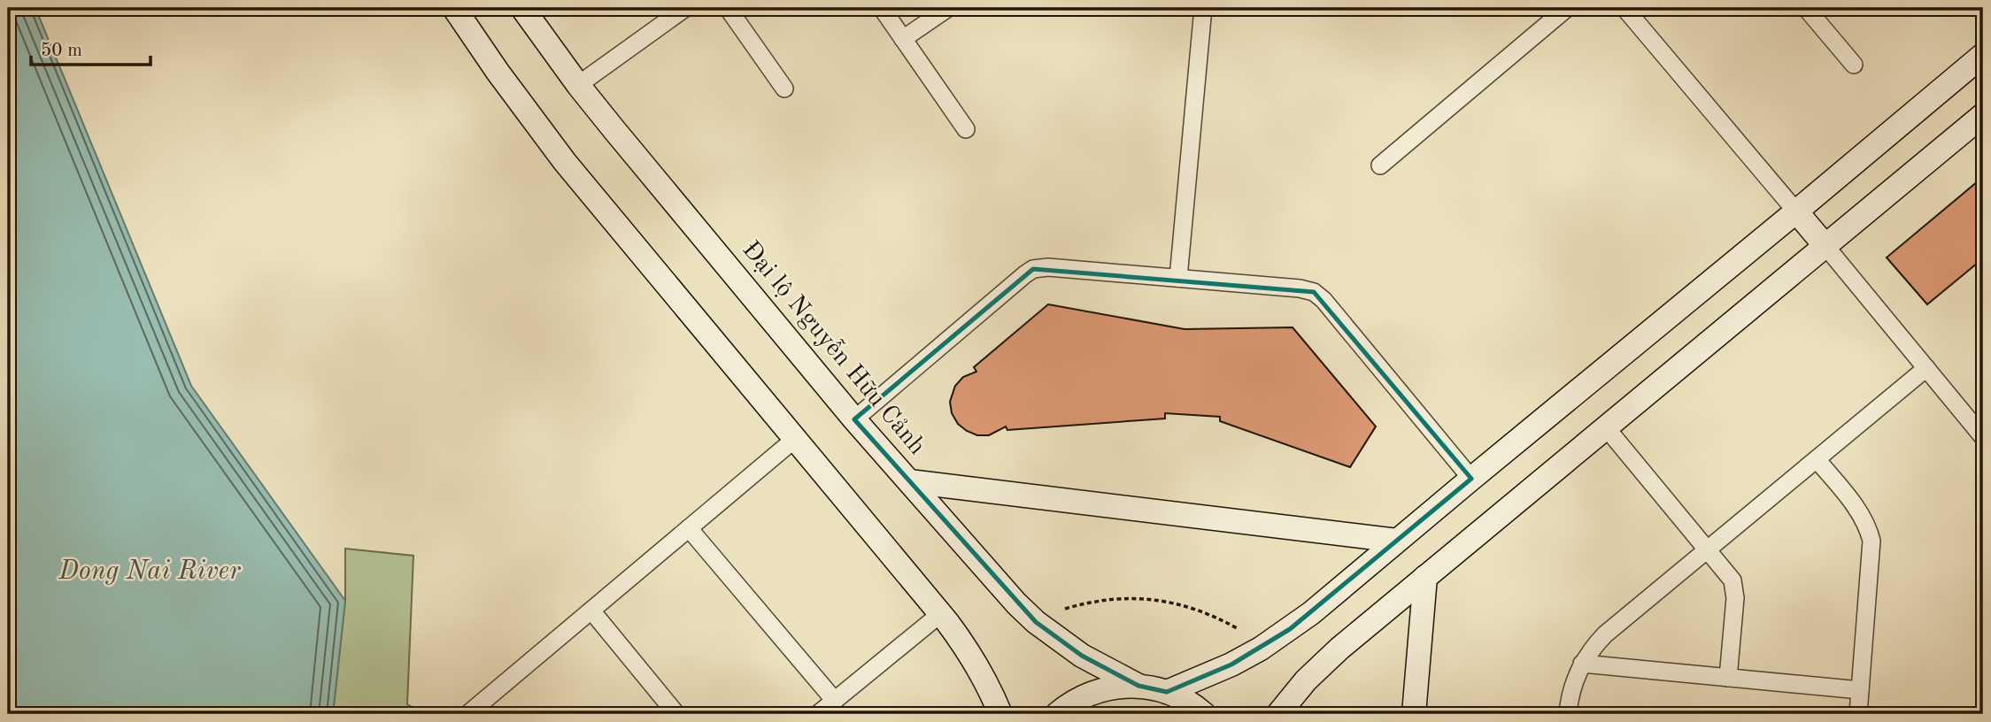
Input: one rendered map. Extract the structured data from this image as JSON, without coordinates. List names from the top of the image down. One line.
{"streets":{"main road":["Đại lộ Nguyễn Hữu Cảnh"]},"water":["Dong Nai River"],"scale_bar":"50 m"}
